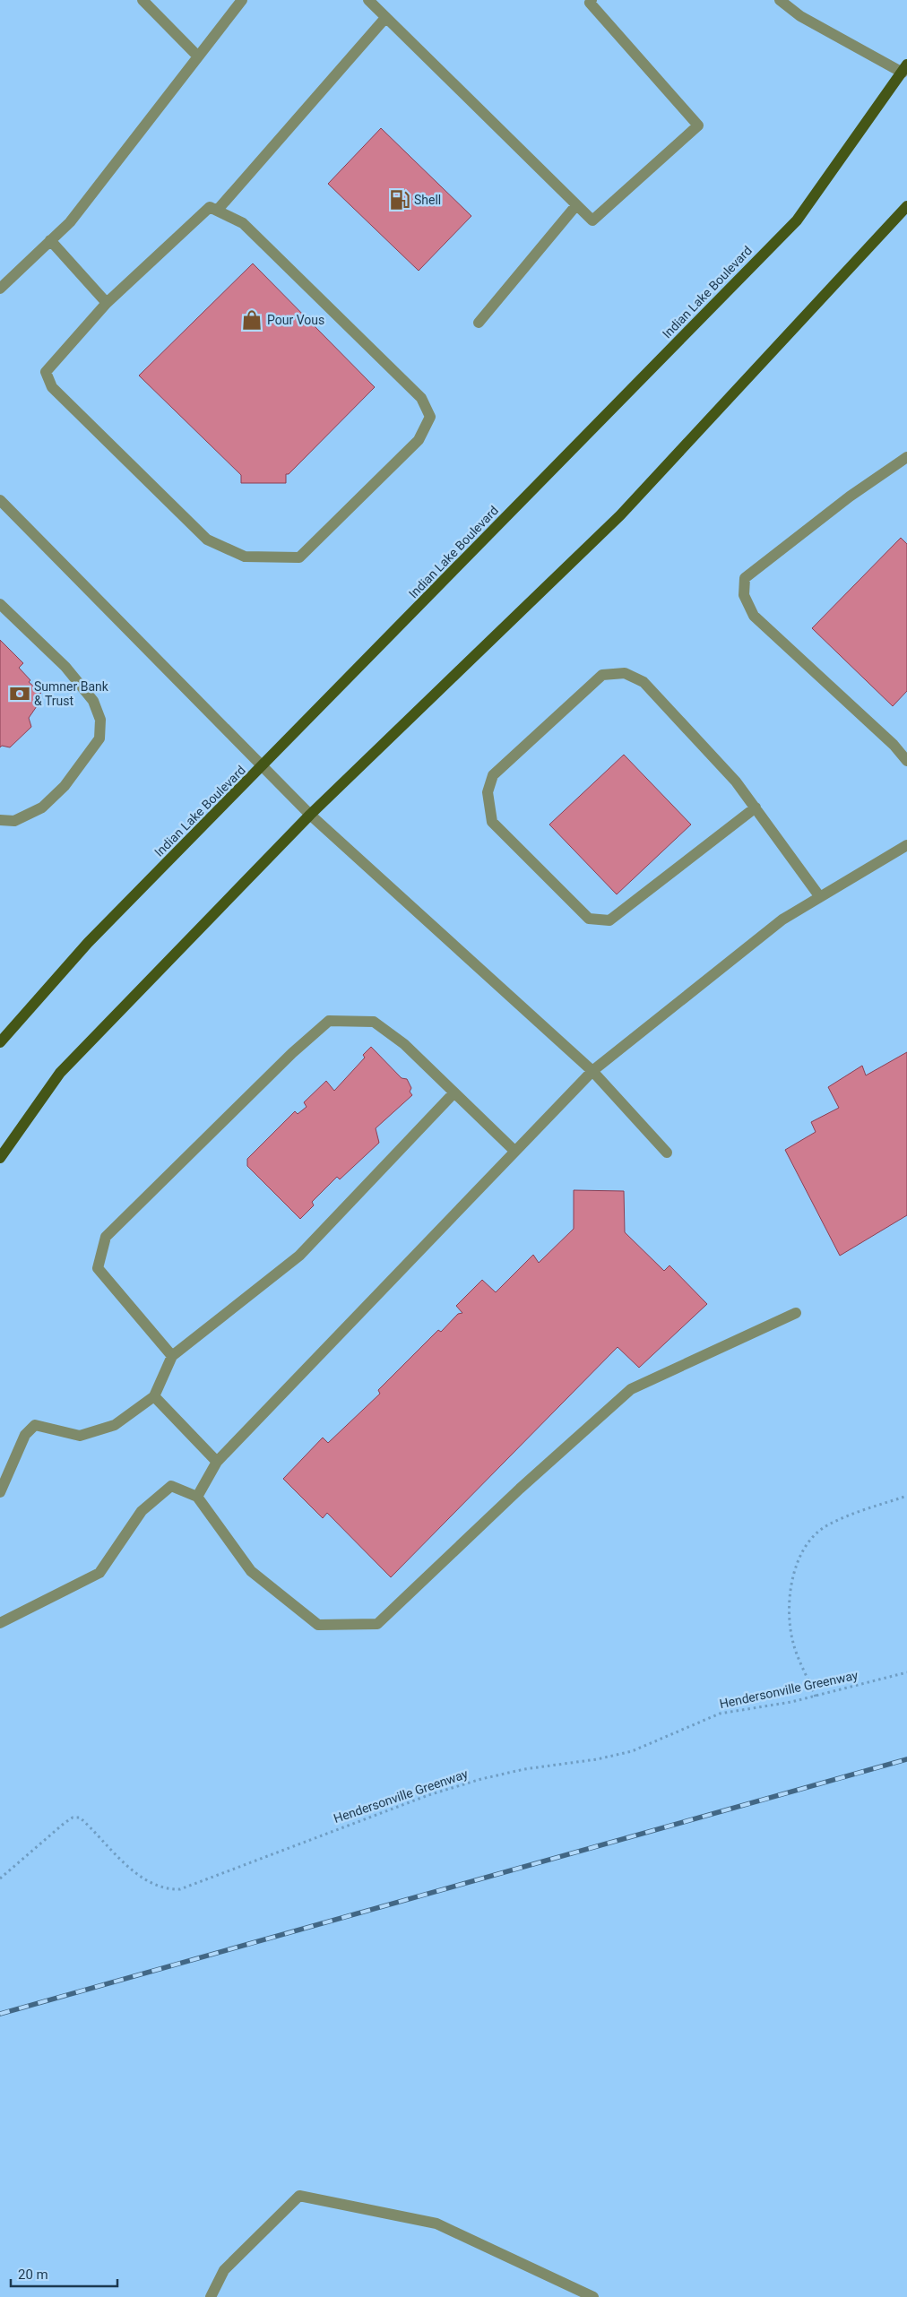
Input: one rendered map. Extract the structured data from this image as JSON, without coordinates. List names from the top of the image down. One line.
{"streets":{"main road":["Indian Lake Boulevard"],"path":["Hendersonville Greenway"]},"places":{"fuel station":["Shell"],"shop":["Pour Vous"],"bank":["Sumner Bank & Trust"]},"scale_bar":"20 m"}
